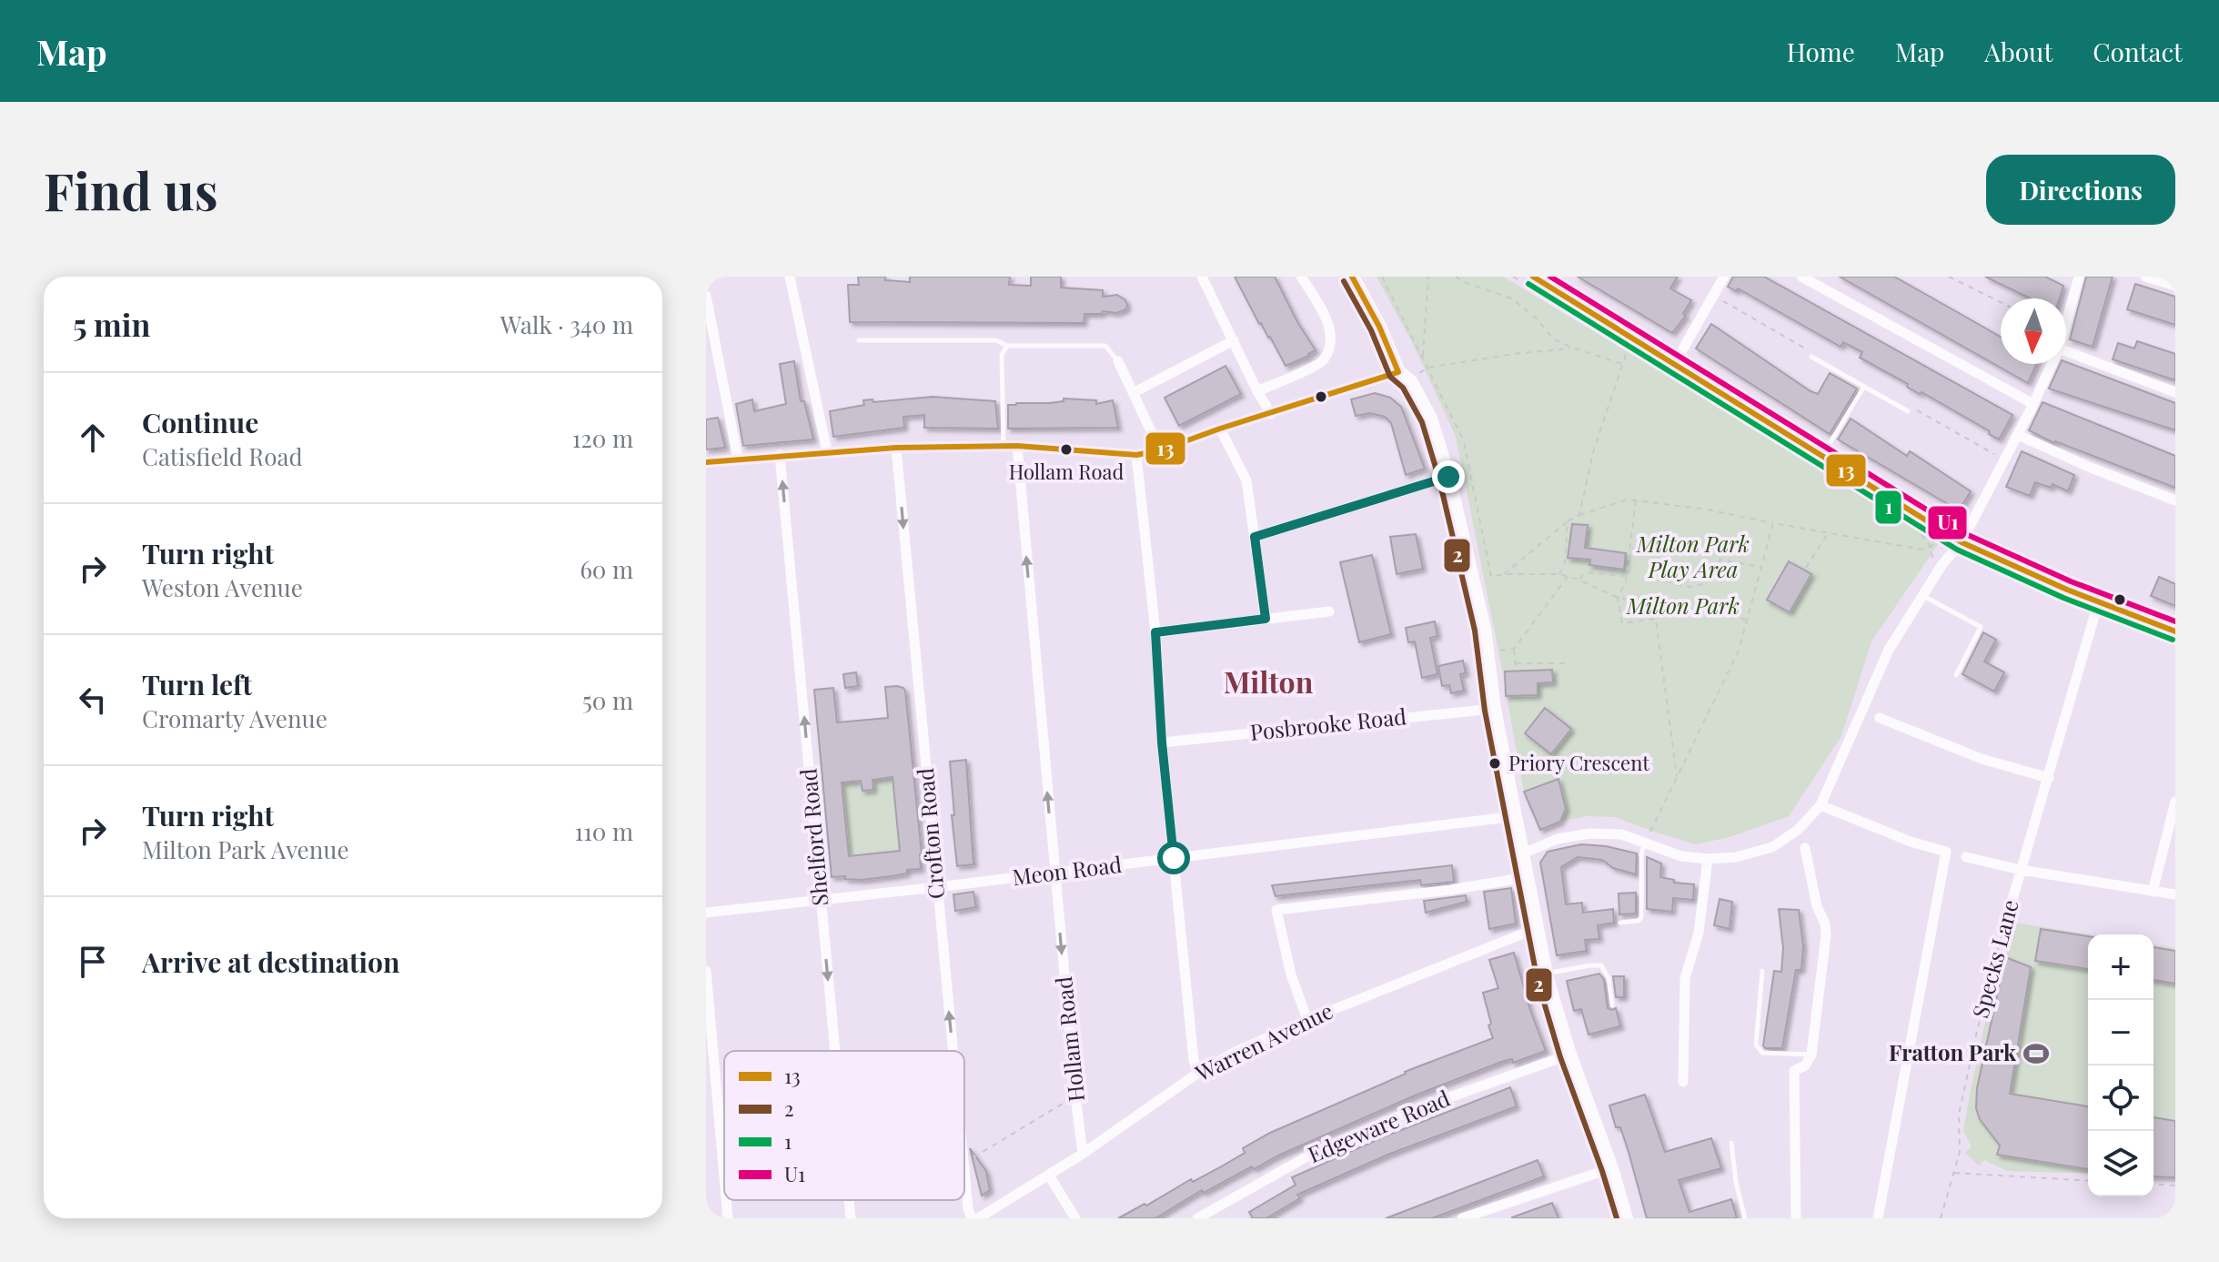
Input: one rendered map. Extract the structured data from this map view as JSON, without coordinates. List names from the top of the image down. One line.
{"streets":{"street":["Posbrooke Road","Crofton Road","Shelford Road","Meon Road","Specks Lane","Hollam Road","Warren Avenue","Edgeware Road"]},"crossings":[["Crofton Road","Meon Road"],["Shelford Road","Meon Road"],["Meon Road","Hollam Road"],["Hollam Road","Warren Avenue"]],"districts":["Milton"],"parks":["Milton Park Play Area","Milton Park"],"places":{"other":["Hollam Road","Priory Crescent"],"sports":["Fratton Park"]},"lines":["transit line 13","transit line U1","transit line 2","transit line 1"],"legend":["13","2","1","U1"],"north":"bottom","page":{"header":"Map","nav":["Home","Map","About","Contact"],"buttons":"Directions","title":"Find us","heading":["5 min","Walk · 340 m"],"list":[["Continue","Catisfield Road","120 m"],["Turn right","Weston Avenue","60 m"],["Turn left","Cromarty Avenue","50 m"],["Turn right","Milton Park Avenue","110 m"],"Arrive at destination"],"map_buttons":["+","−"]}}
